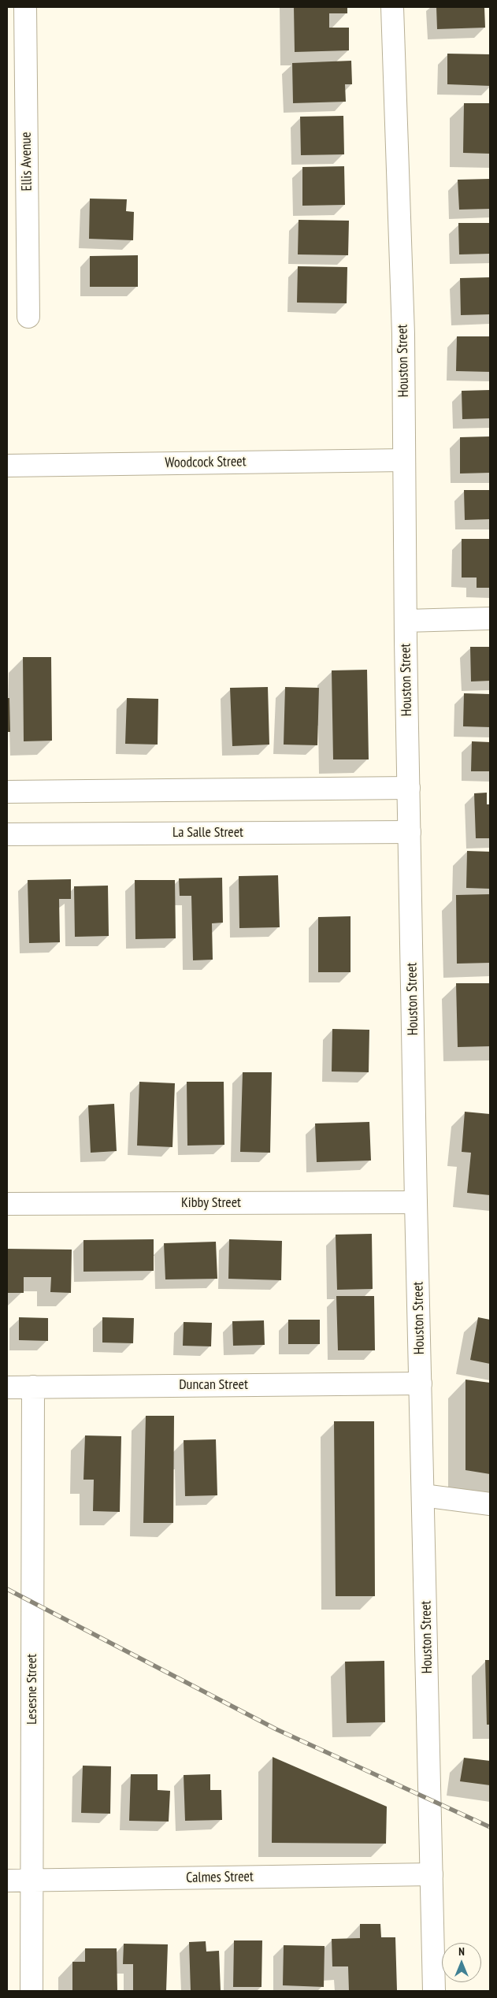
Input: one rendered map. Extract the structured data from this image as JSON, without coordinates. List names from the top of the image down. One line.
{"streets":{"street":["Ellis Avenue","Houston Street","Woodcock Street","La Salle Street","Kibby Street","Duncan Street","Lesesne Street","Calmes Street"]},"crossings":[["Houston Street","Woodcock Street"],["Houston Street","La Salle Street"],["Houston Street","Kibby Street"],["Houston Street","Duncan Street"],["Houston Street","Calmes Street"],["Duncan Street","Lesesne Street"],["Lesesne Street","Calmes Street"]],"north":"top"}
